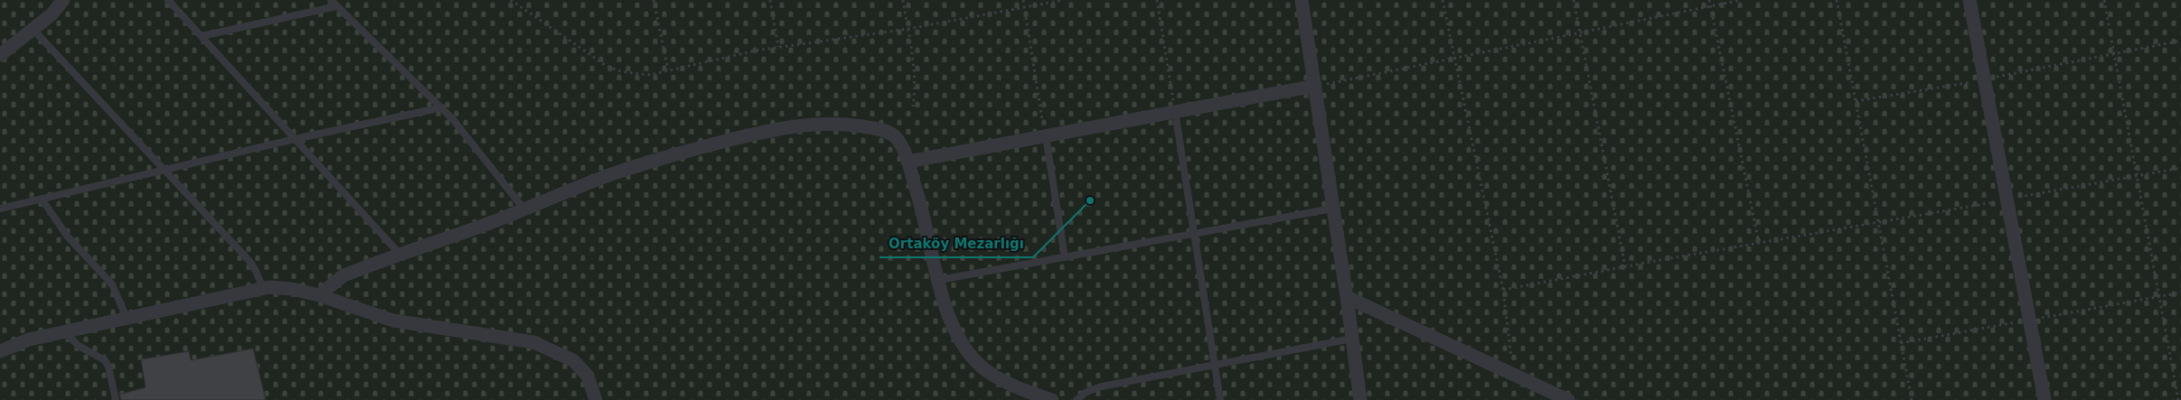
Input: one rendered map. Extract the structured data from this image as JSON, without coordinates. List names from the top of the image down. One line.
{"places":["Ortaköy Mezarlığı"]}
